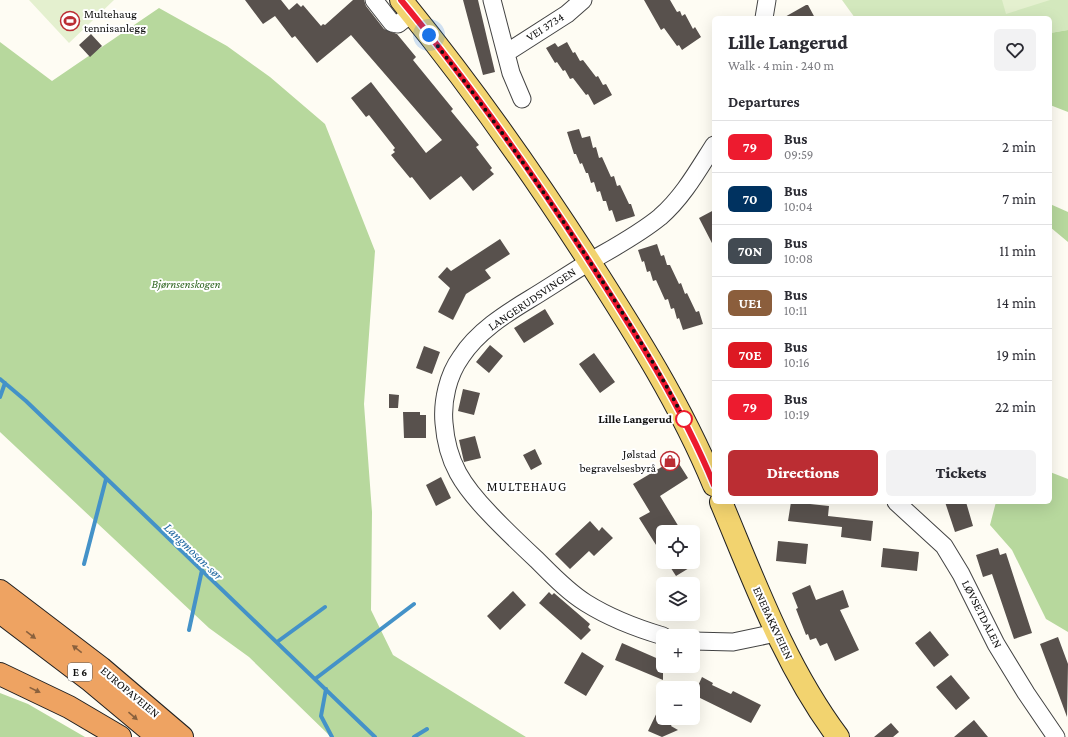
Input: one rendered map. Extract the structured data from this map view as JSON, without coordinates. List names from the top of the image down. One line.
{"streets":{"highway":["E 6","EUROPAVEIEN"],"main road":["ENEBAKKVEIEN"],"street":["VEI 3734","LANGERUDSVINGEN","LØVSETDALEN"]},"crossings":[["E 6","EUROPAVEIEN"]],"districts":["MULTEHAUG"],"water":["Langmosan-sør"],"parks":["Bjørnsenskogen"],"places":{"sports":["Multehaug tennisanlegg"],"other":["Lille Langerud"],"shop":["Jølstad begravelsesbyrå"]},"lines":["bus line 79"],"page":{"heading":[["Lille Langerud","Walk · 4 min · 240 m"],"Departures"],"list":[{"mark":"79","name":"Bus","note":"09:59","value":"2 min"},{"mark":"70","name":"Bus","note":"10:04","value":"7 min"},{"mark":"70N","name":"Bus","note":"10:08","value":"11 min"},{"mark":"UE1","name":"Bus","note":"10:11","value":"14 min"},{"mark":"70E","name":"Bus","note":"10:16","value":"19 min"},{"mark":"79","name":"Bus","note":"10:19","value":"22 min"}],"buttons":["Directions","Tickets"],"map_buttons":["+","−"]}}
